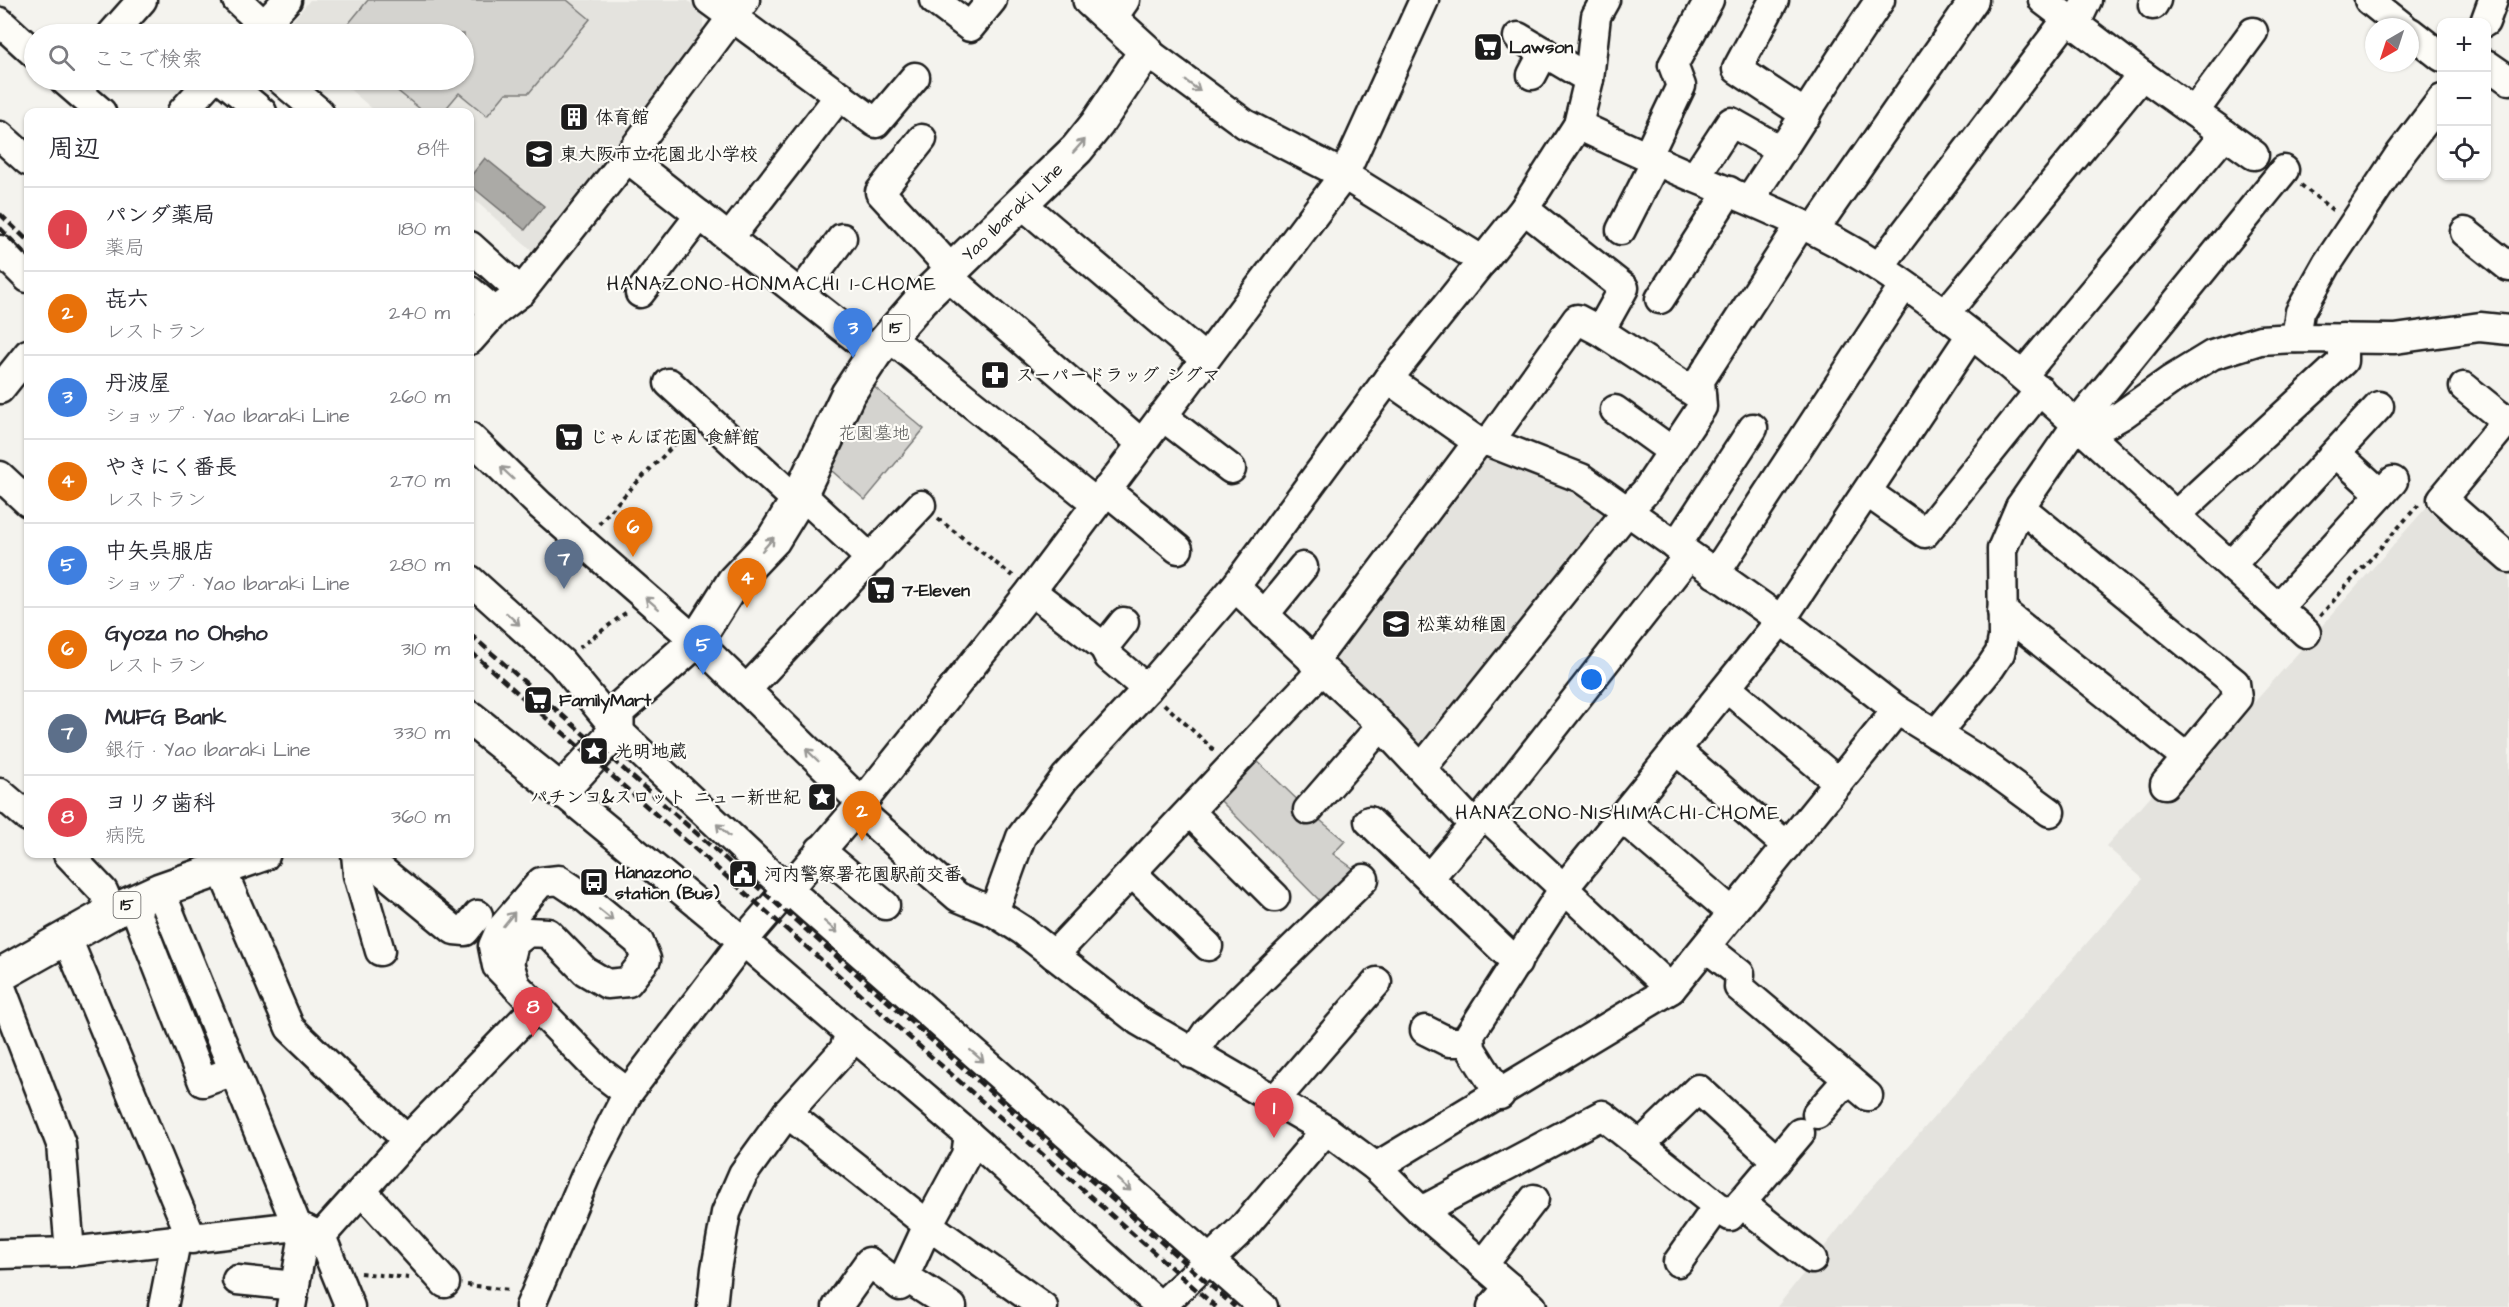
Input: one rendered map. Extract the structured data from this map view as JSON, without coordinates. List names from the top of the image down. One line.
{"streets":{"main road":["Yao Ibaraki Line","15"]},"one_way":["Yao Ibaraki Line"],"districts":["HANAZONO-HONMACHI 1-CHOME","HANAZONO-NISHIMACHI-CHOME"],"parks":["花園墓地"],"places":{"supermarket":["Lawson","じゃんぼ花園 食鮮館","7-Eleven","FamilyMart"],"building":["体育館"],"school or university":["東大阪市立花園北小学校","松葉幼稚園"],"pharmacy":["スーパードラッグ シグマ"],"place":["光明地蔵","パチンコ&スロット ニュー新世紀"],"public building":["河内警察署花園駅前交番"],"bus stop":["Hanazono station (Bus)"]},"north":"bottom left","page":{"map_buttons":["+","−"],"search":"ここで検索","heading":["周辺","8件"],"list":[{"mark":"1","name":"パンダ薬局","note":"薬局","value":"180 m"},{"mark":"2","name":"㐂六","note":"レストラン","value":"240 m"},{"mark":"3","name":"丹波屋","note":"ショップ · Yao Ibaraki Line","value":"260 m"},{"mark":"4","name":"やきにく番長","note":"レストラン","value":"270 m"},{"mark":"5","name":"中矢呉服店","note":"ショップ · Yao Ibaraki Line","value":"280 m"},{"mark":"6","name":"Gyoza no Ohsho","note":"レストラン","value":"310 m"},{"mark":"7","name":"MUFG Bank","note":"銀行 · Yao Ibaraki Line","value":"330 m"},{"mark":"8","name":"ヨリタ歯科","note":"病院","value":"360 m"}],"pins":["3","6","7","4","5","2","8","1"]}}
